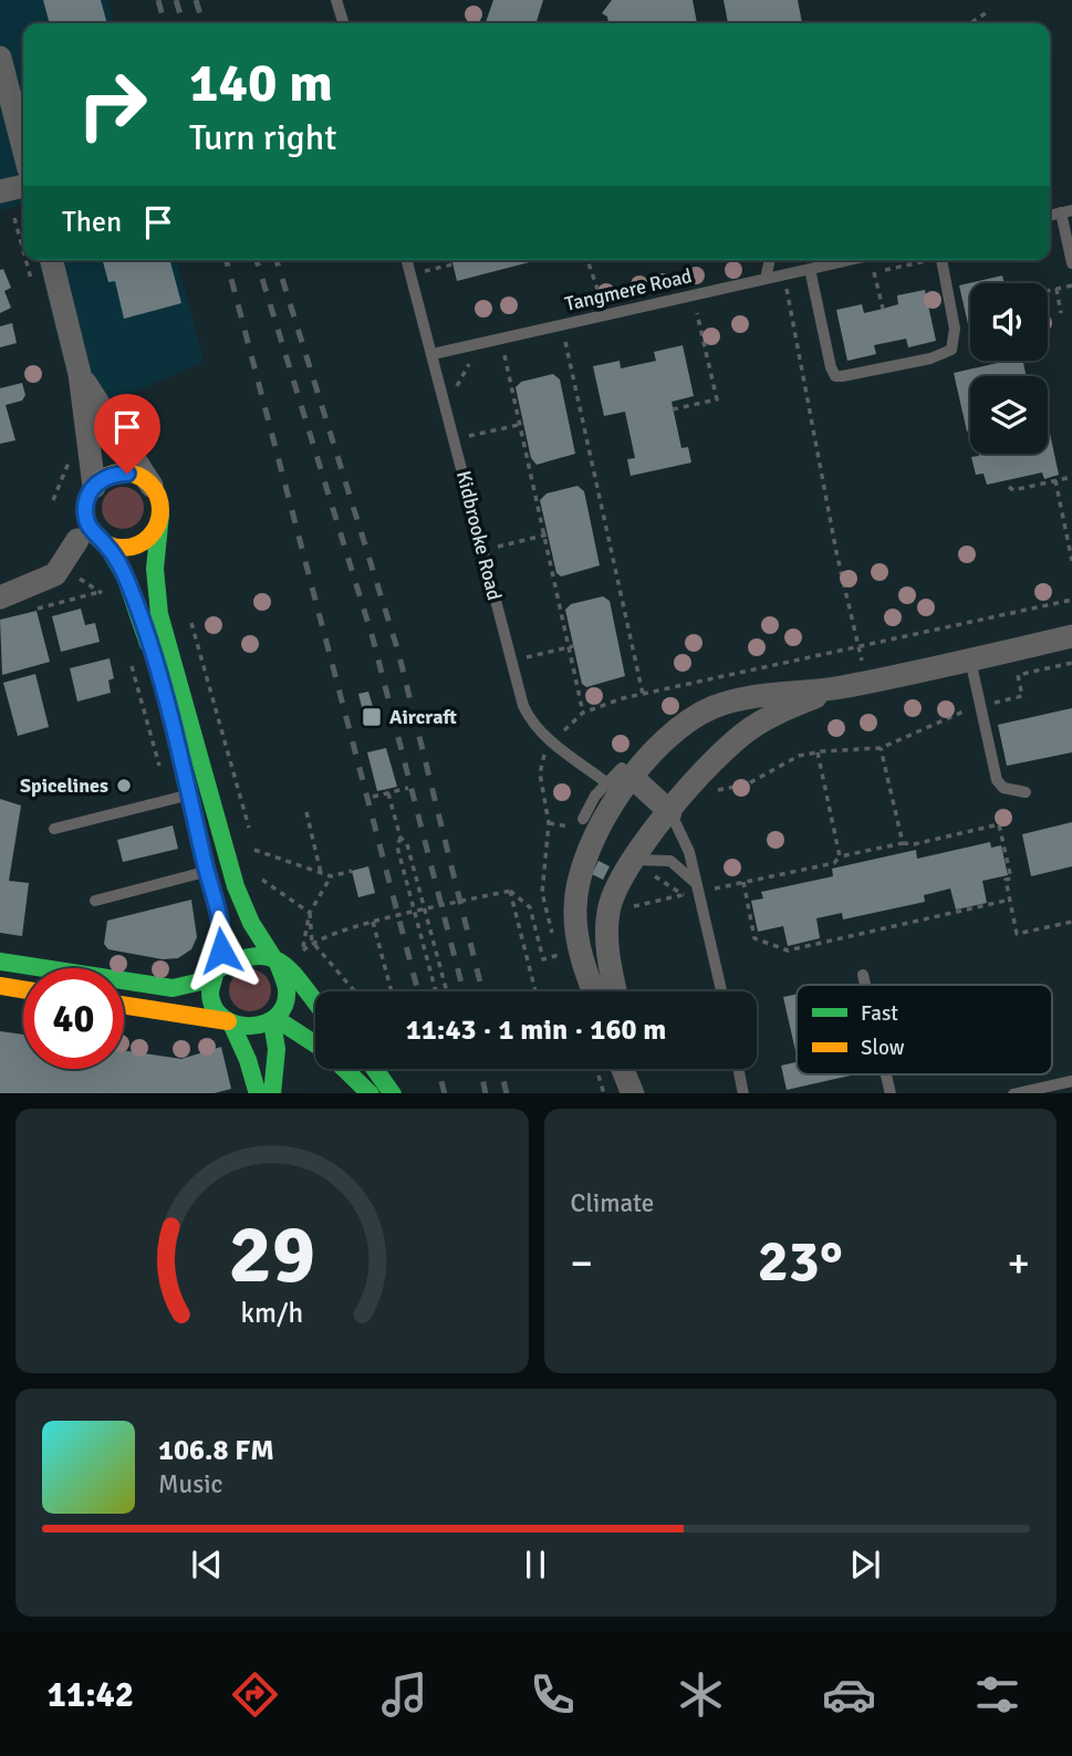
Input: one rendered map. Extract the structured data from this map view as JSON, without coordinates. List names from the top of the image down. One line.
{"streets":{"lane":["Tangmere Road","Kidbrooke Road"]},"crossings":[["Tangmere Road","Kidbrooke Road"]],"places":{"transit":["Aircraft"],"other":["Spicelines"]},"legend":["Fast","Slow"],"page":{"turn":["140 m","Turn right"],"then":"Then","limit":"40","trip":"11:43 · 1 min · 160 m","tile":"Climate","heat":["−","23°","+"],"song":["106.8 FM","Music"],"tabs":"11:42","gauge":["29","km/h"]}}
